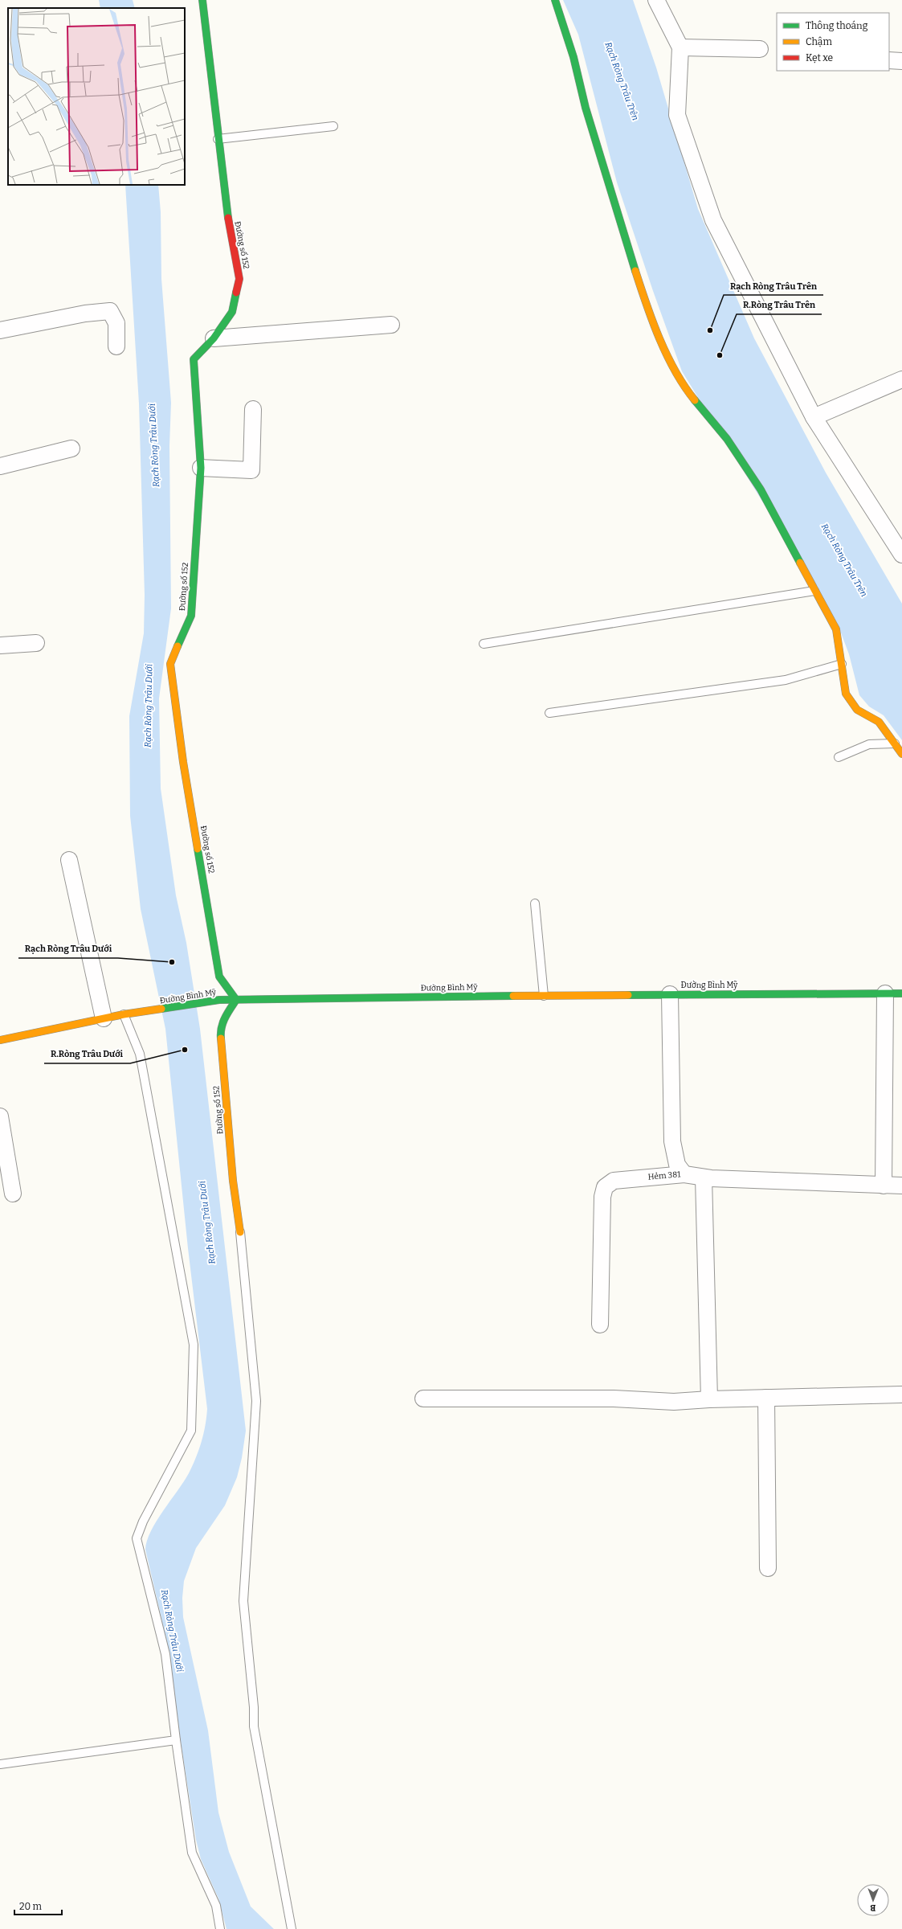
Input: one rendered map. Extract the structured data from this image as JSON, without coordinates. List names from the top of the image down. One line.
{"streets":{"street":["Đường số 152","Đường Bình Mỹ","Hẻm 381"]},"crossings":[["Đường số 152","Đường Bình Mỹ"]],"water":["Rạch Ròng Trâu Trên","Rạch Ròng Trâu Dưới"],"places":["Rạch Ròng Trâu Trên","R.Ròng Trâu Trên","Rạch Ròng Trâu Dưới","R.Ròng Trâu Dưới"],"legend":["Thông thoáng","Chậm","Kẹt xe"],"scale_bar":"20 m","north":"bottom"}
